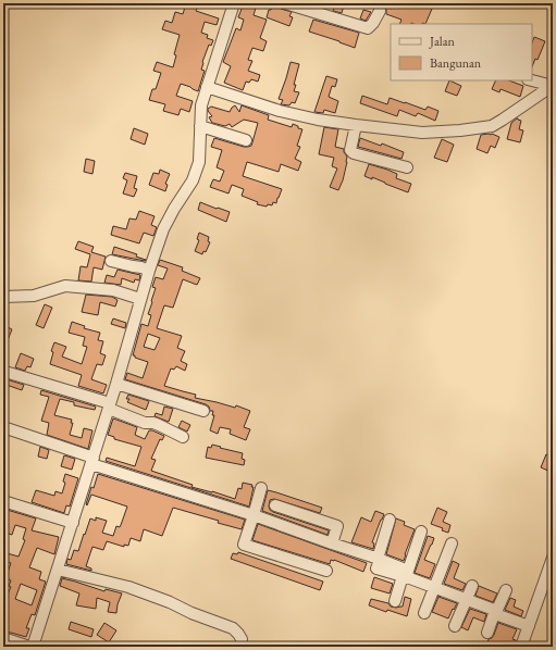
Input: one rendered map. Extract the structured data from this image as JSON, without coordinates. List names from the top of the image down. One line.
{"legend":["Jalan","Bangunan"]}
